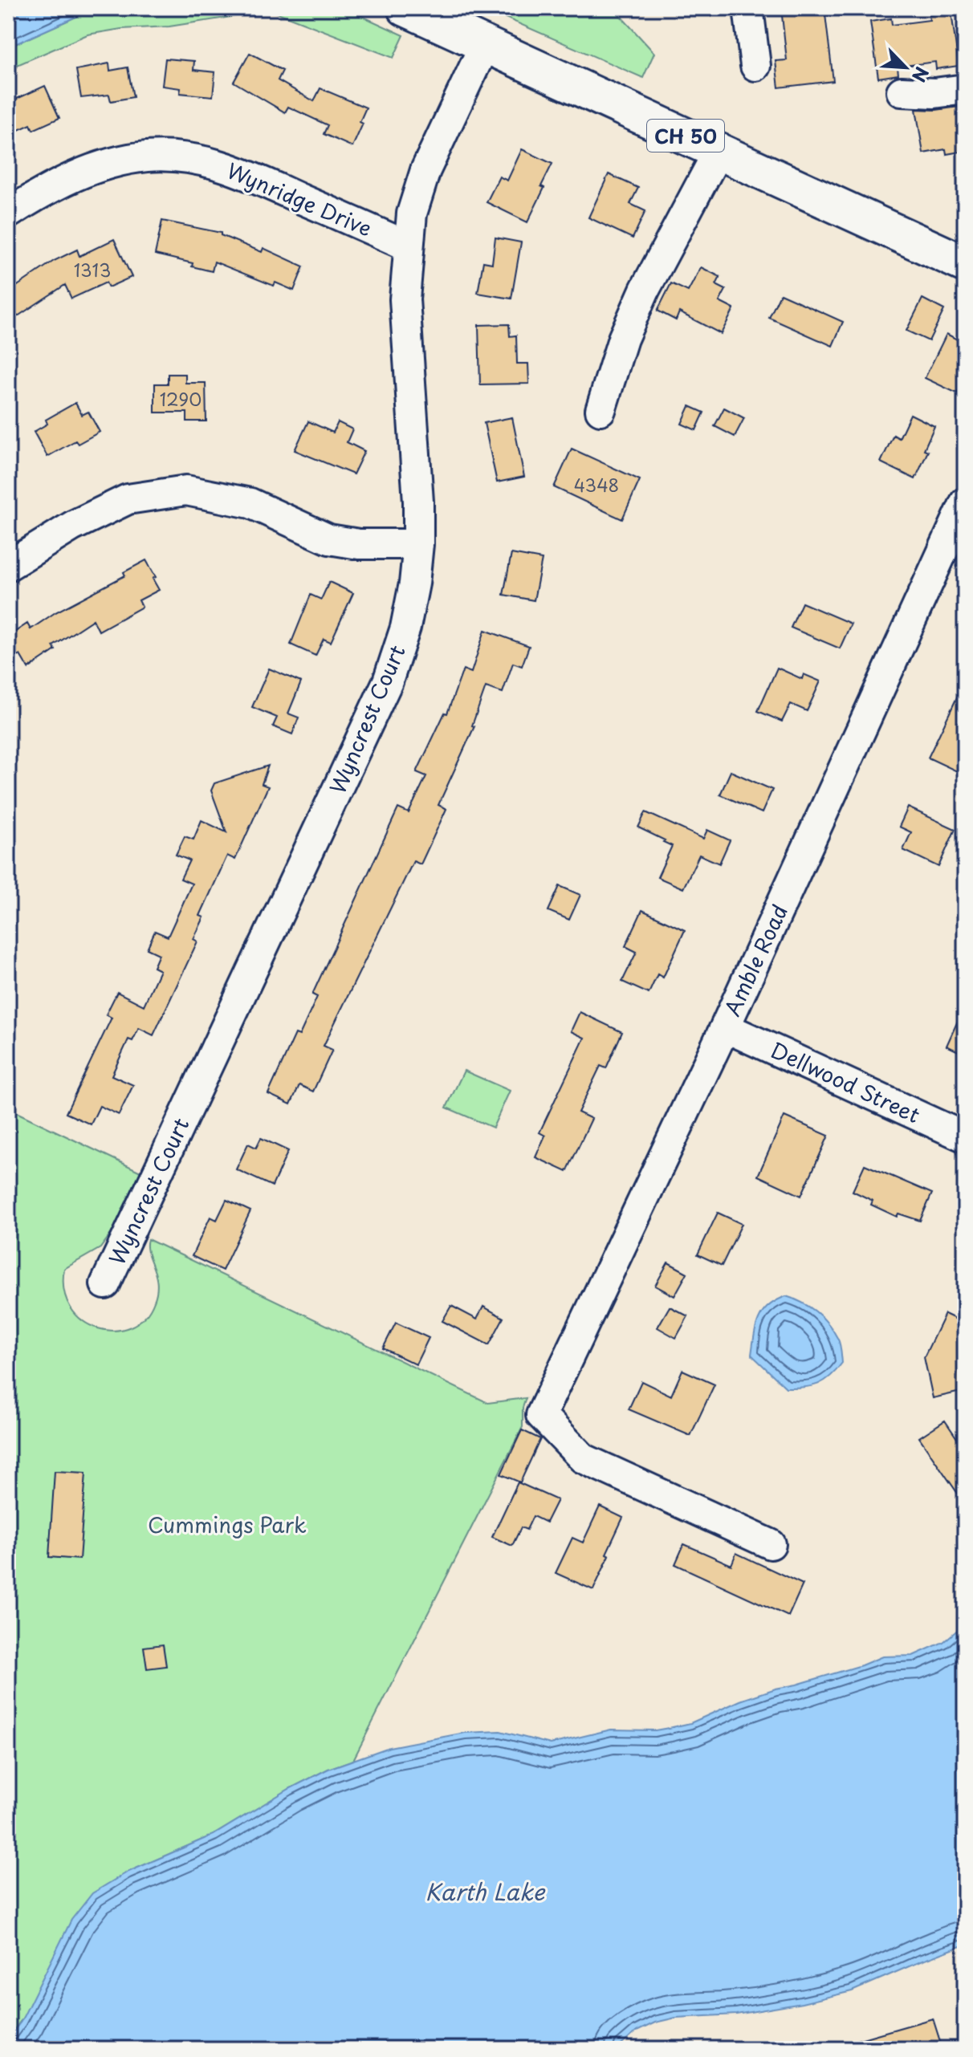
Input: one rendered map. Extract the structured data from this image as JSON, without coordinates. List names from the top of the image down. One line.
{"streets":{"main road":["CH 50"],"street":["Wynridge Drive","Wyncrest Court","Amble Road","Dellwood Street"]},"crossings":[["CH 50","Wyncrest Court"],["Wynridge Drive","Wyncrest Court"],["Amble Road","Dellwood Street"]],"water":["Karth Lake"],"parks":["Cummings Park"],"house_numbers":["1313","1290","4348"],"north":"bottom right"}
